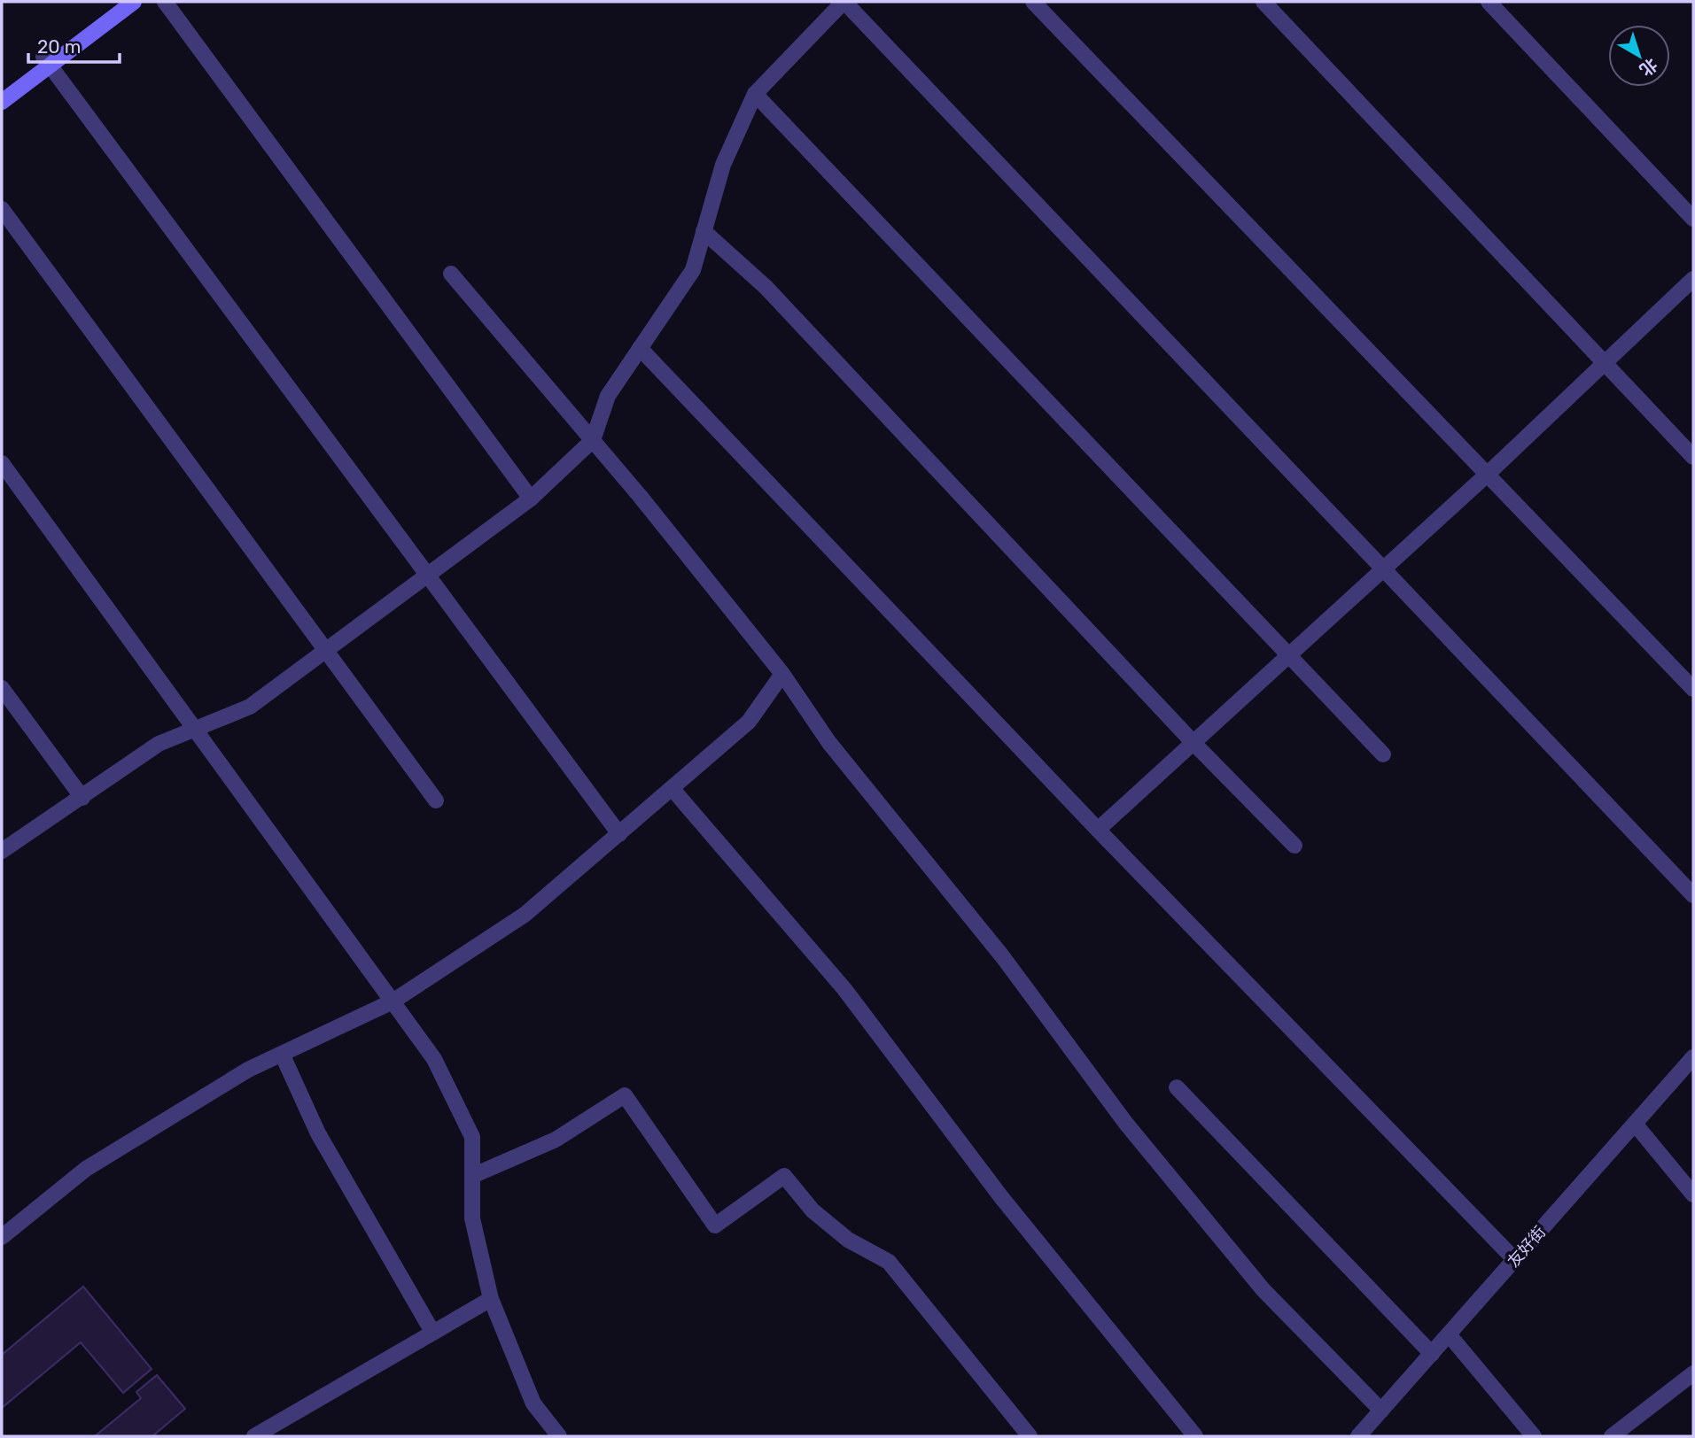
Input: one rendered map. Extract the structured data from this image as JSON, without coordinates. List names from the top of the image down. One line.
{"streets":{"street":["友好街"]},"scale_bar":"20 m","north":"bottom right"}
